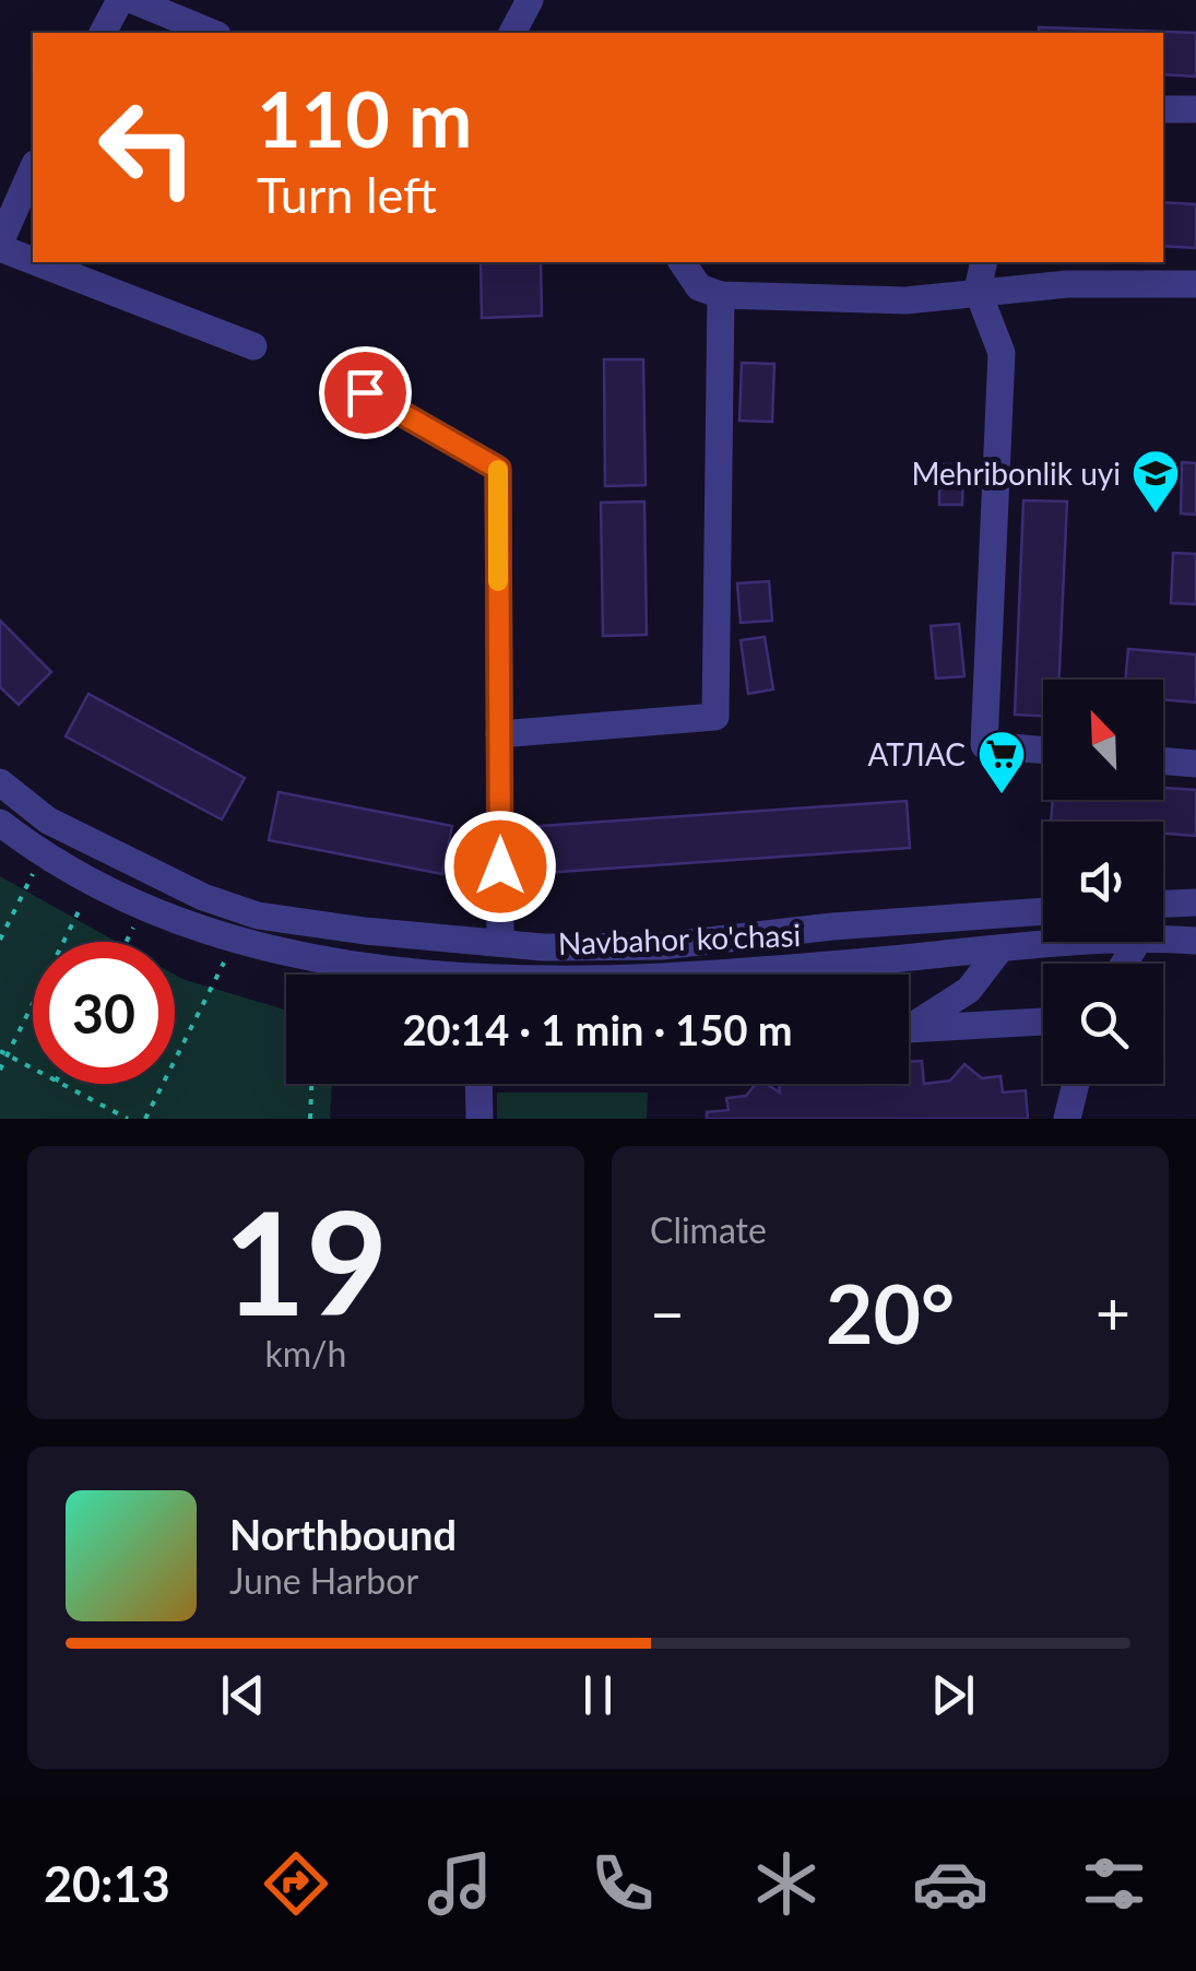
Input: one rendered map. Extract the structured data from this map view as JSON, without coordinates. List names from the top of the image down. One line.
{"streets":{"street":["Navbahor ko'chasi"]},"places":{"school or university":["Mehribonlik uyi"],"supermarket":["АТЛАС"]},"north":"top left","page":{"turn":["110 m","Turn left"],"limit":"30","trip":"20:14 · 1 min · 150 m","tile":[["19","km/h"],"Climate"],"heat":["−","20°","+"],"song":["Northbound","June Harbor"],"tabs":"20:13"}}
